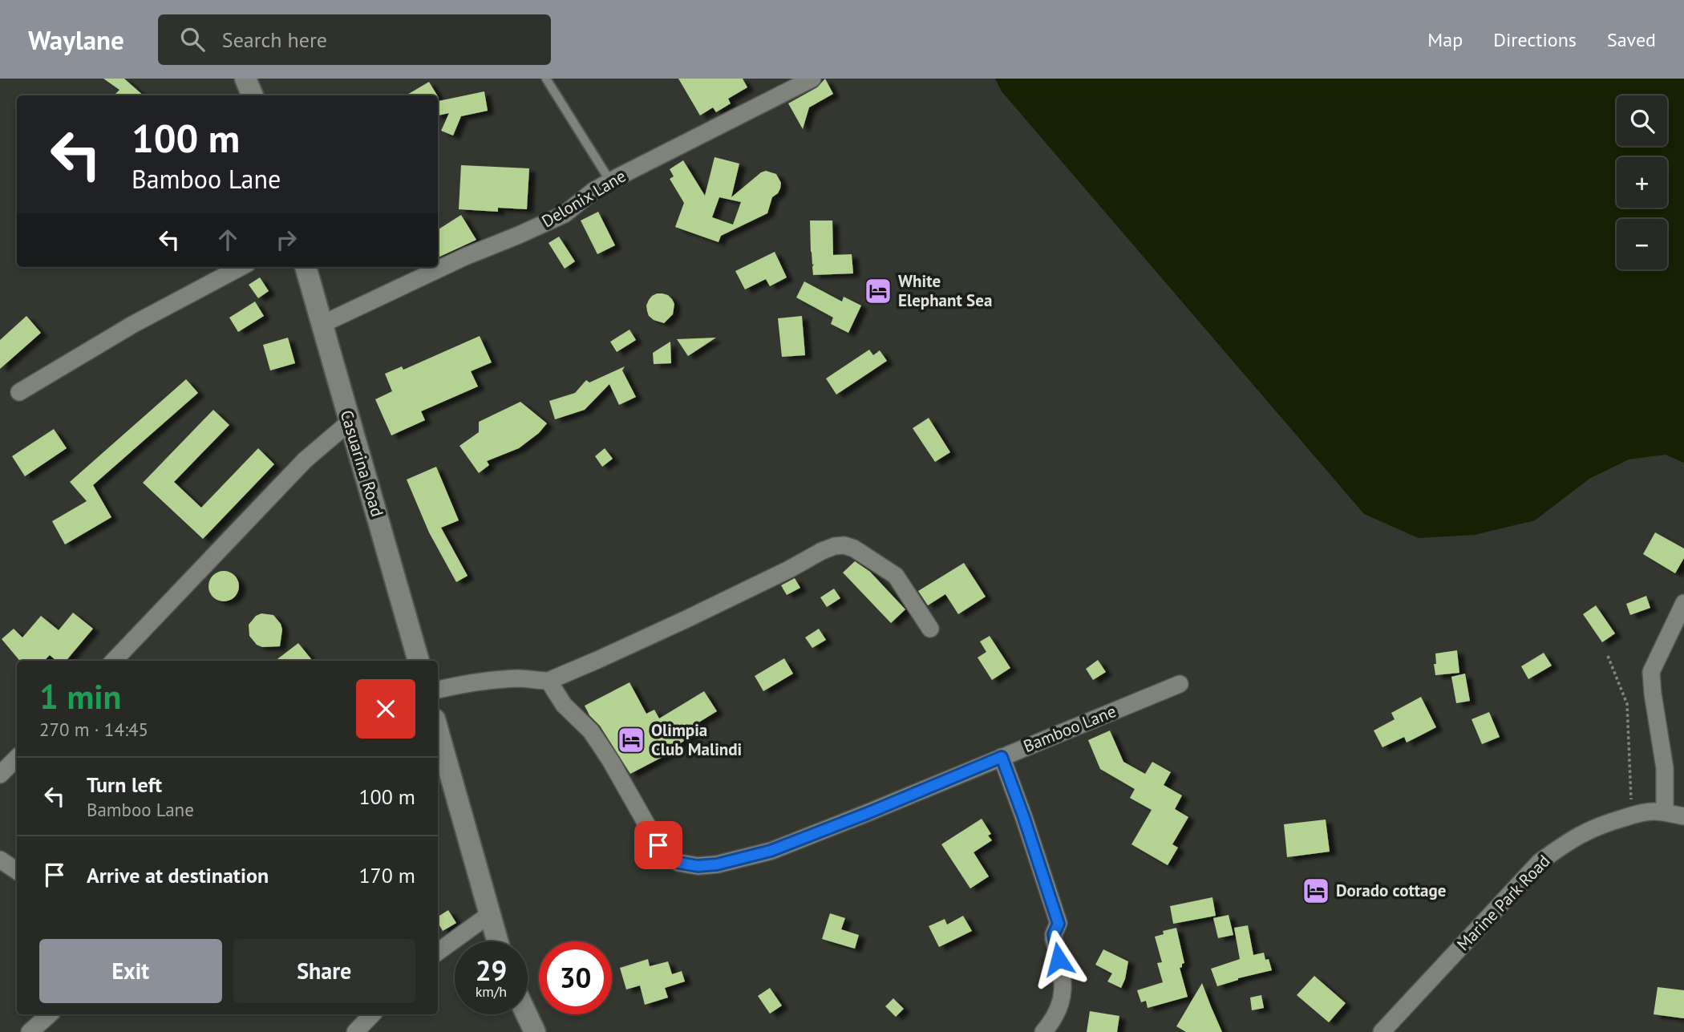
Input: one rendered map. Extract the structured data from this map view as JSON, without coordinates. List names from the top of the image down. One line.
{"streets":{"street":["Delonix Lane","Casuarina Road","Bamboo Lane","Marine Park Road"]},"crossings":[["Delonix Lane","Casuarina Road"]],"places":{"hotel":["White Elephant Sea","Olimpia Club Malindi","Dorado cottage"]},"page":{"header":"Waylane","search":"Search here","nav":["Map","Directions","Saved"],"map_buttons":["+","−"],"turn":["100 m","Bamboo Lane"],"heading":["1 min","270 m · 14:45"],"list":[{"name":"Turn left","note":"Bamboo Lane","value":"100 m"},{"name":"Arrive at destination","value":"170 m"}],"buttons":["Exit","Share"],"speed":"29 km/h","limit":"30"}}
